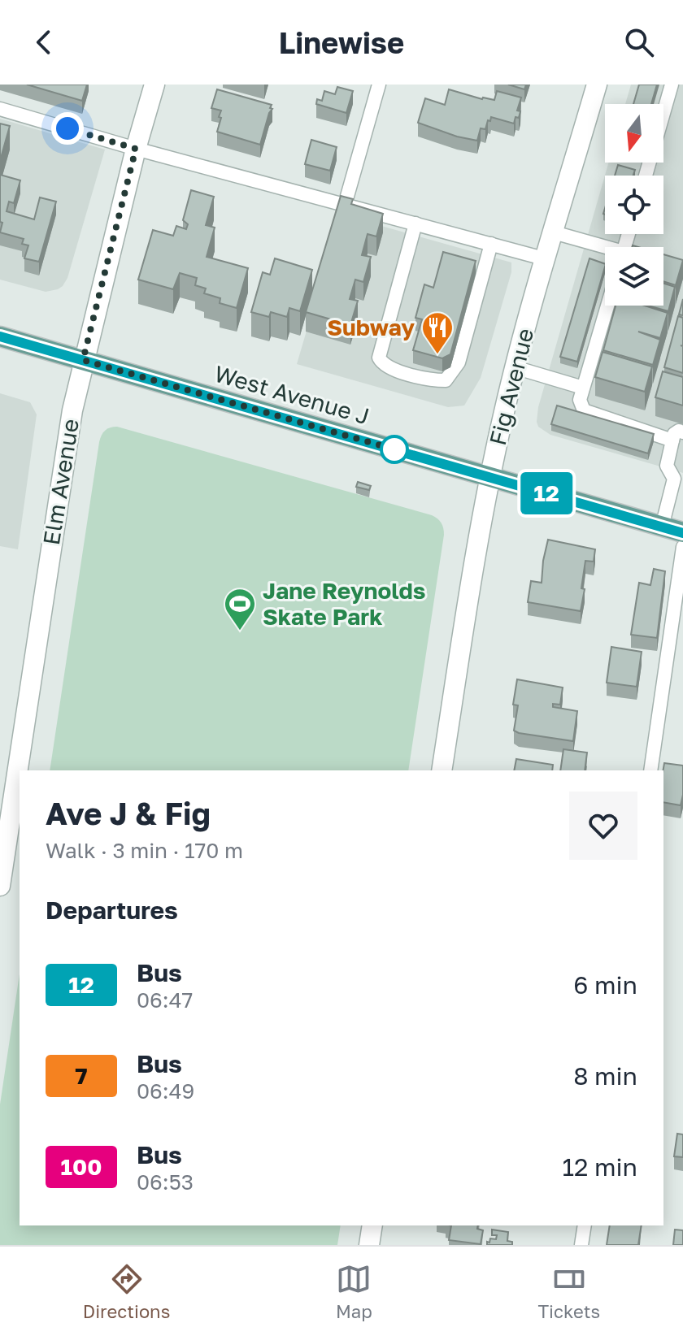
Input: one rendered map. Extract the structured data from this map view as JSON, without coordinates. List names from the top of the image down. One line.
{"streets":{"main road":["West Avenue J"],"street":["Fig Avenue","Elm Avenue"]},"crossings":[["Fig Avenue","West Avenue J"],["West Avenue J","Elm Avenue"]],"places":{"restaurant":["Subway"],"sports":["Jane Reynolds Skate Park"]},"lines":["bus line 12"],"north":"bottom","page":{"header":"Linewise","on_map":"12","heading":[["Ave J & Fig","Walk · 3 min · 170 m"],"Departures"],"list":[{"mark":"12","name":"Bus","note":"06:47","value":"6 min"},{"mark":"7","name":"Bus","note":"06:49","value":"8 min"},{"mark":"100","name":"Bus","note":"06:53","value":"12 min"}],"tabs":["Directions","Map","Tickets"]}}
